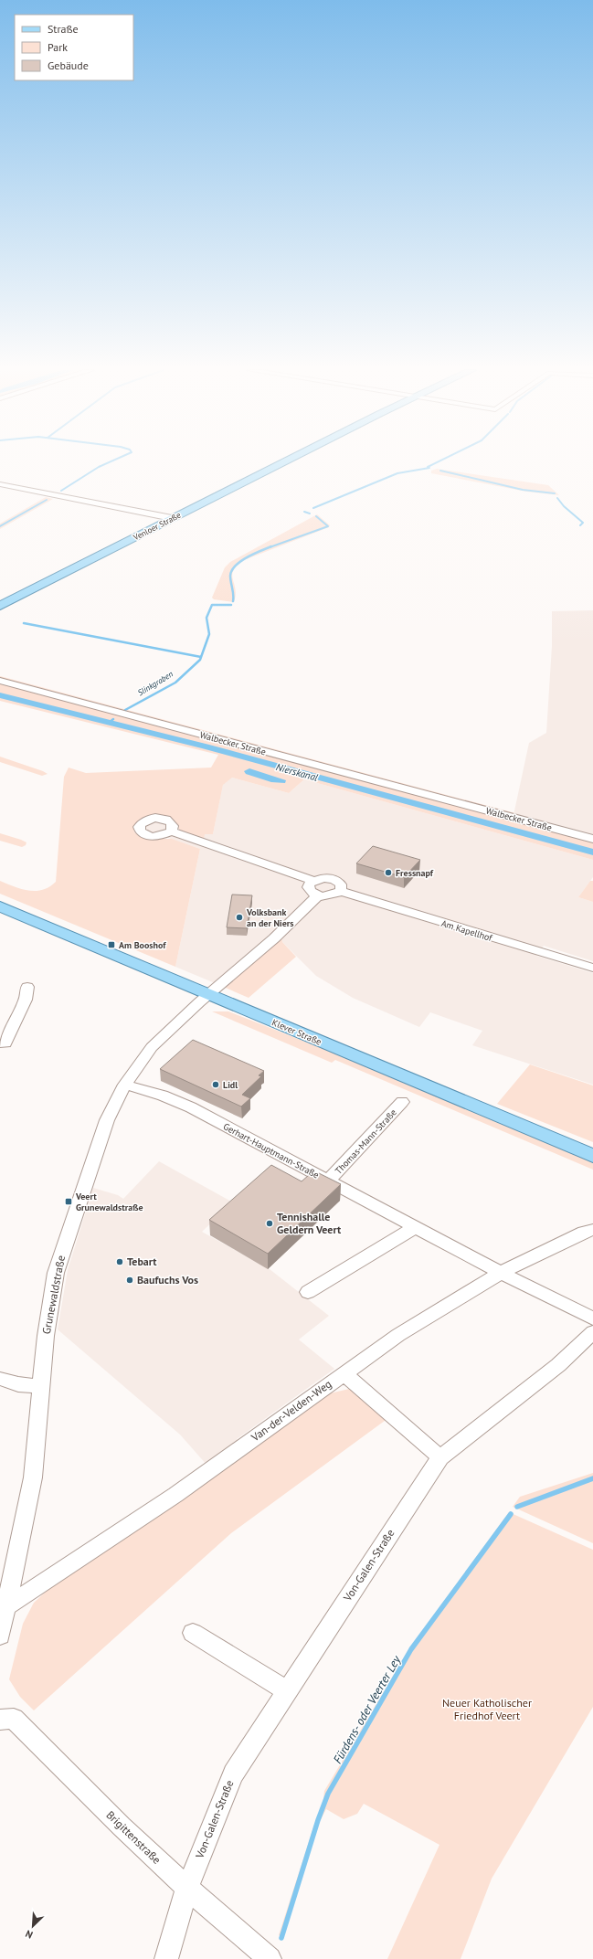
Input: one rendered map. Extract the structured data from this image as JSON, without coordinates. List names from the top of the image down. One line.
{"streets":{"main road":["Venloer Straße","Klever Straße"],"street":["Walbecker Straße","Am Kapellhof","Thomas-Mann-Straße","Gerhart-Hauptmann-Straße","Grunewaldstraße","Van-der-Velden-Weg","Von-Galen-Straße","Brigittenstraße"]},"crossings":[["Klever Straße","Grunewaldstraße"],["Thomas-Mann-Straße","Gerhart-Hauptmann-Straße"],["Gerhart-Hauptmann-Straße","Grunewaldstraße"],["Gerhart-Hauptmann-Straße","Van-der-Velden-Weg"],["Grunewaldstraße","Van-der-Velden-Weg"],["Von-Galen-Straße","Brigittenstraße"]],"water":["Slinkgraben","Nierskanal","Fürdens- oder Veerter Ley"],"parks":["Neuer Katholischer Friedhof Veert"],"places":{"other":["Fressnapf","Volksbank an der Niers","Lidl","Tennishalle Geldern Veert","Tebart","Baufuchs Vos"],"transit":["Am Booshof","Veert Grunewaldstraße"]},"legend":["Straße","Park","Gebäude"],"north":"bottom left"}
